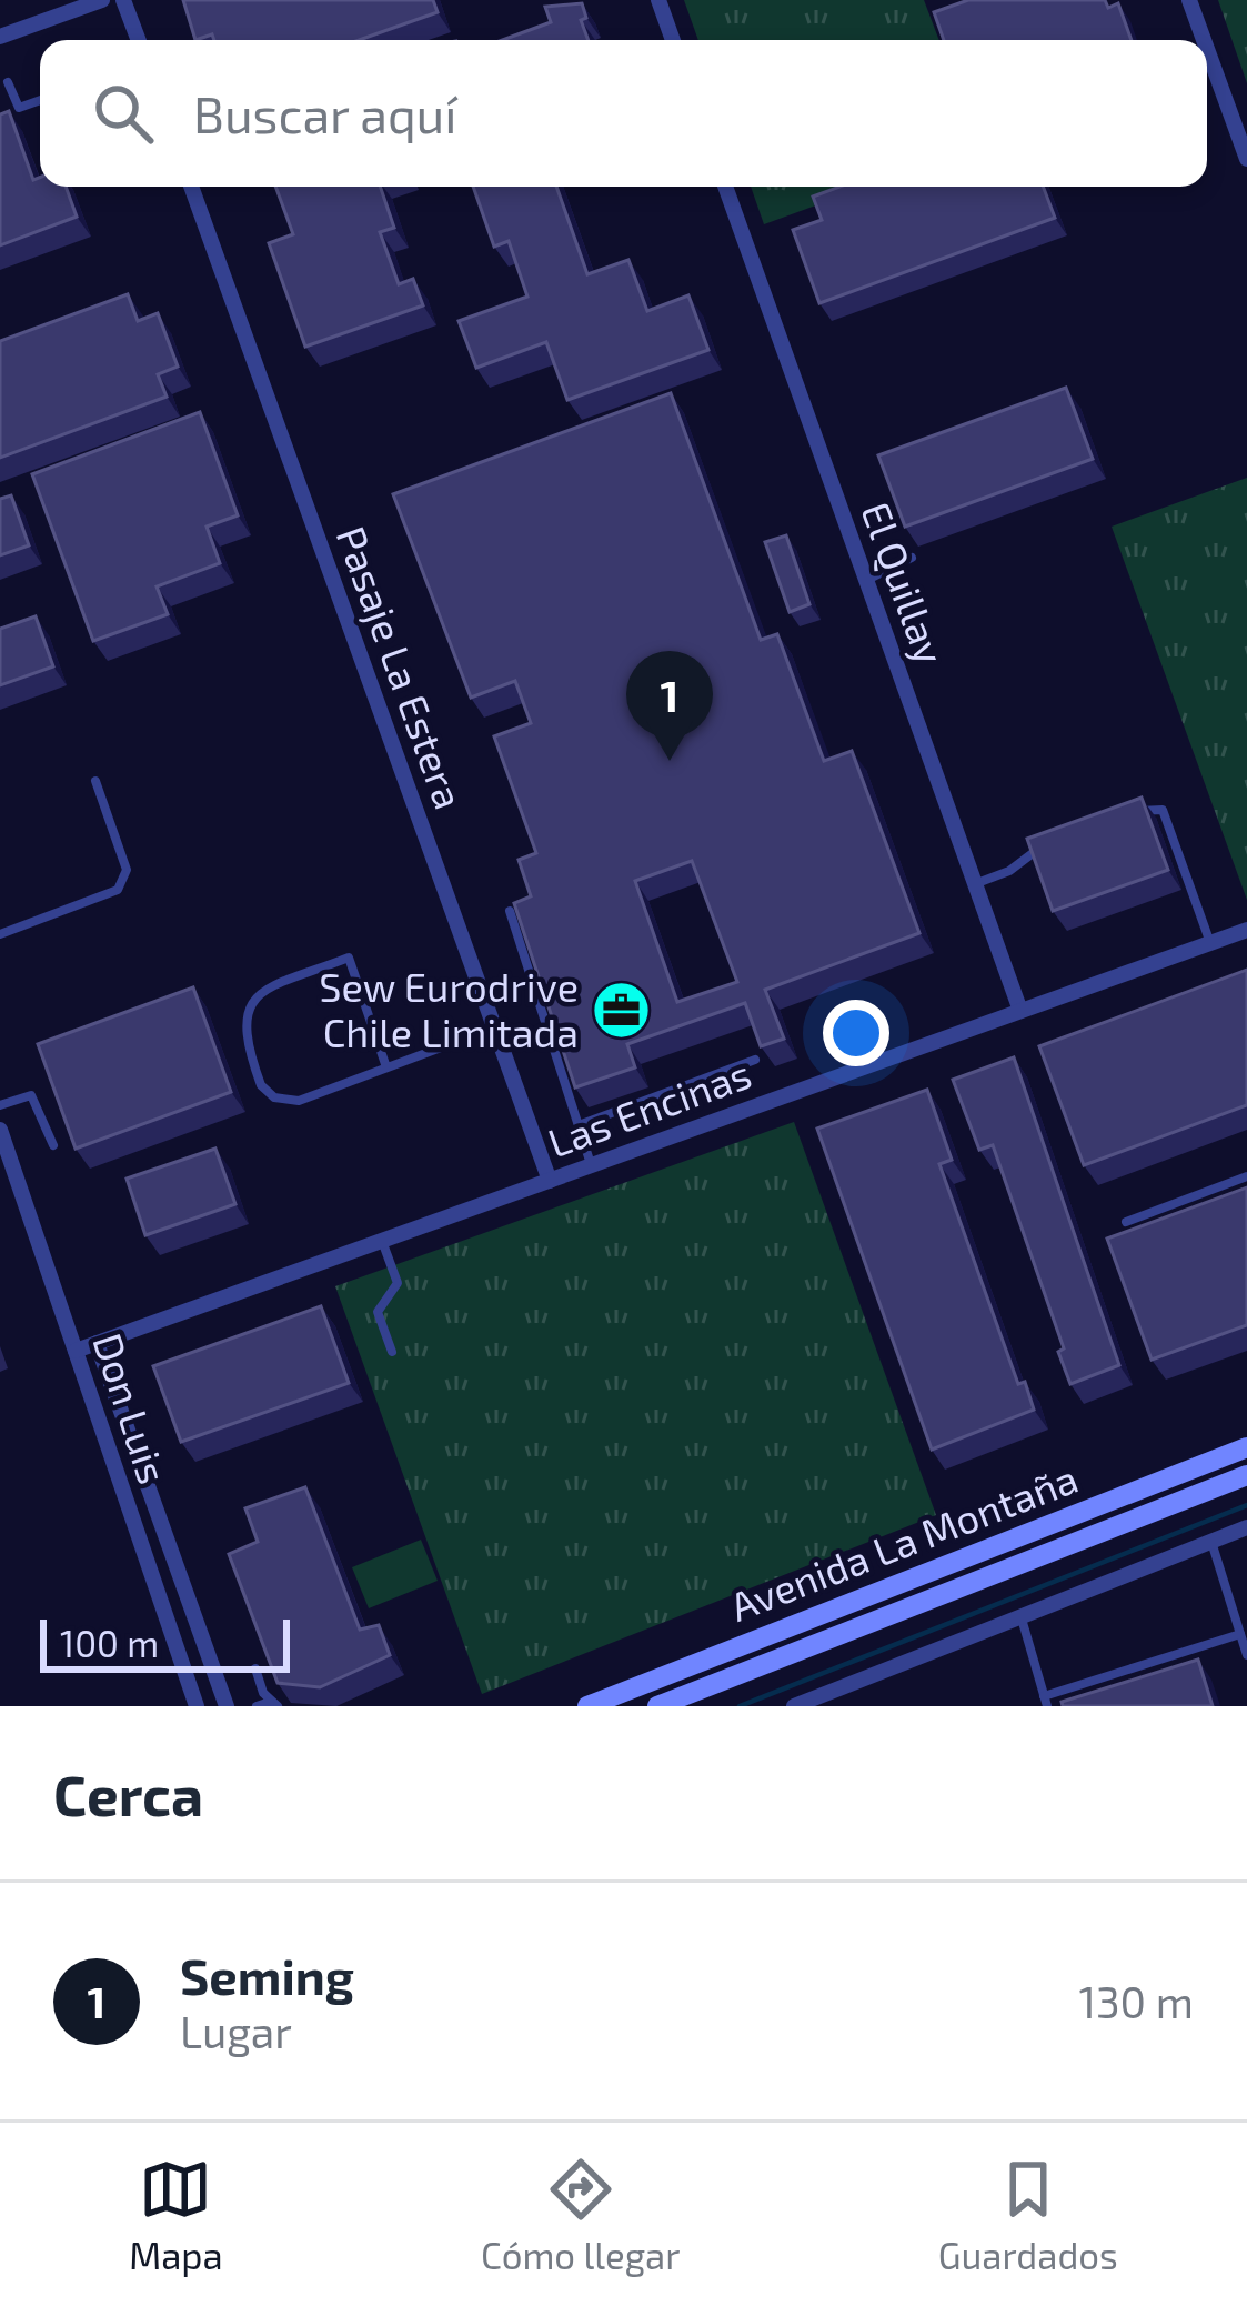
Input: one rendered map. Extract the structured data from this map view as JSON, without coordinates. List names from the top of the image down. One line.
{"streets":{"main road":["Avenida La Montaña"],"street":["El Quillay","Pasaje La Estera","Las Encinas","Don Luis"]},"crossings":[["El Quillay","Las Encinas"],["Pasaje La Estera","Las Encinas"],["Las Encinas","Don Luis"]],"places":{"office":["Sew Eurodrive Chile Limitada"]},"scale_bar":"100 m","page":{"search":"Buscar aquí","pins":"1","scale":"100 m","heading":"Cerca","list":[{"mark":"1","name":"Seming","note":"Lugar","value":"130 m"}],"nav":["Mapa","Cómo llegar","Guardados"]}}
